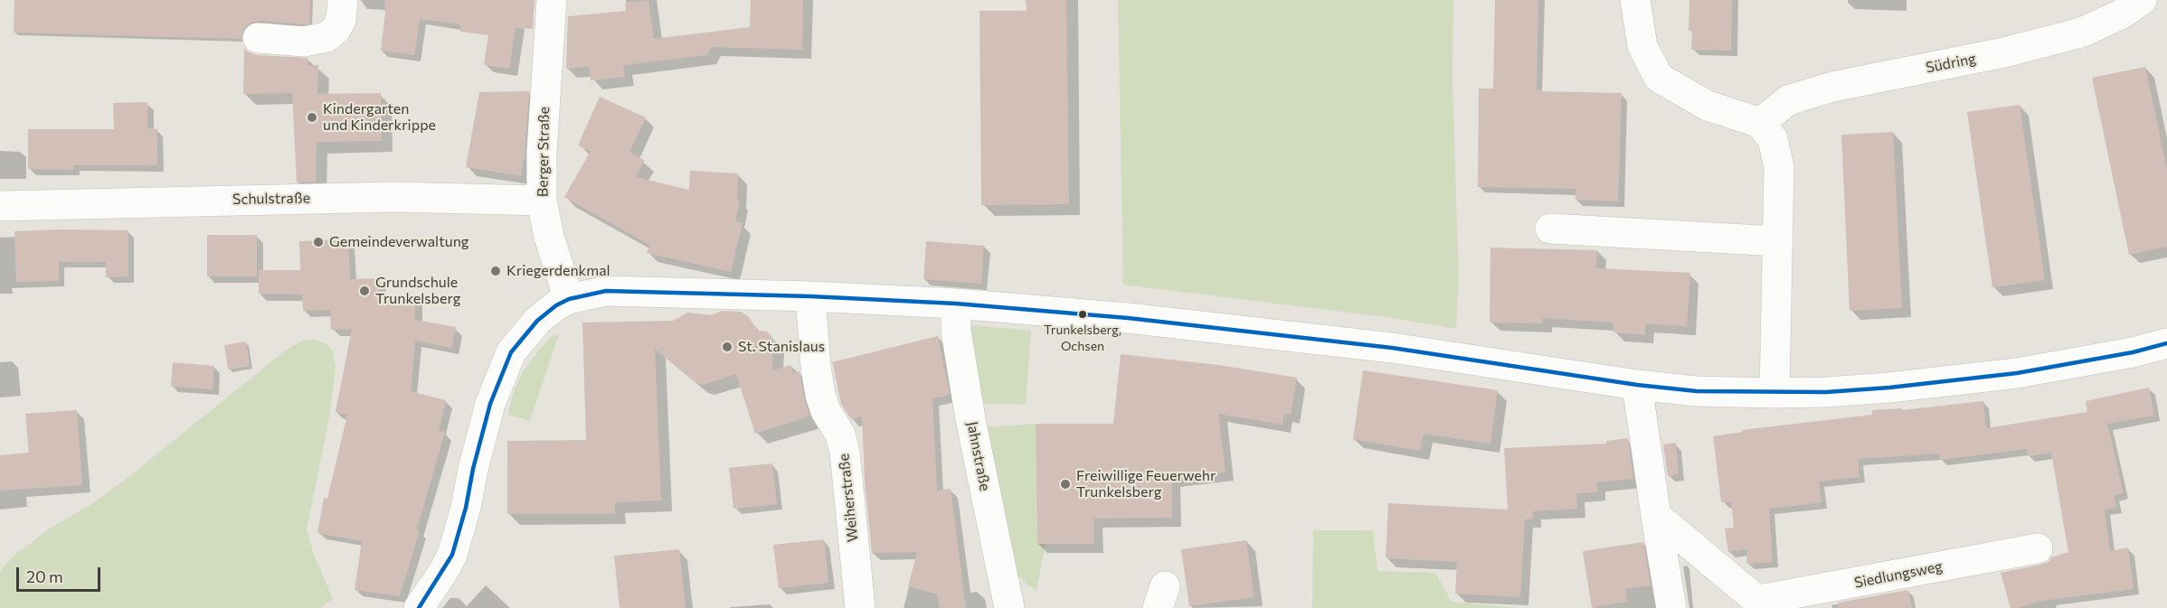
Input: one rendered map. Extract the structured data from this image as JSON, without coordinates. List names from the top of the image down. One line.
{"streets":{"street":["Südring","Berger Straße","Schulstraße","Jahnstraße","Weiherstraße","Siedlungsweg"]},"crossings":[["Berger Straße","Schulstraße"]],"places":["Kindergarten und Kinderkrippe","Gemeindeverwaltung","Kriegerdenkmal","Grundschule Trunkelsberg","Trunkelsberg, Ochsen","St. Stanislaus","Freiwillige Feuerwehr Trunkelsberg"],"scale_bar":"20 m"}
